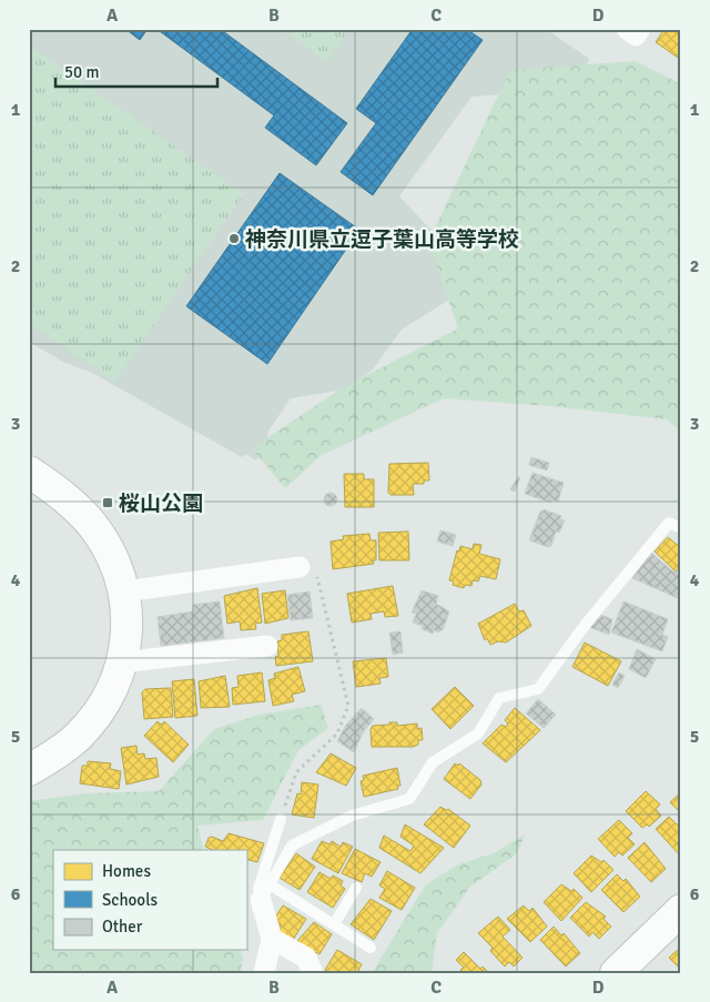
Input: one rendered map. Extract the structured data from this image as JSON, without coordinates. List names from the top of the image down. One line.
{"places":{"other":["神奈川県立逗子葉山高等学校"],"transit":["桜山公園"]},"legend":["Homes","Schools","Other"],"scale_bar":"50 m","grid":{"columns":["A","B","C","D"],"rows":["1","2","3","4","5","6"]}}
